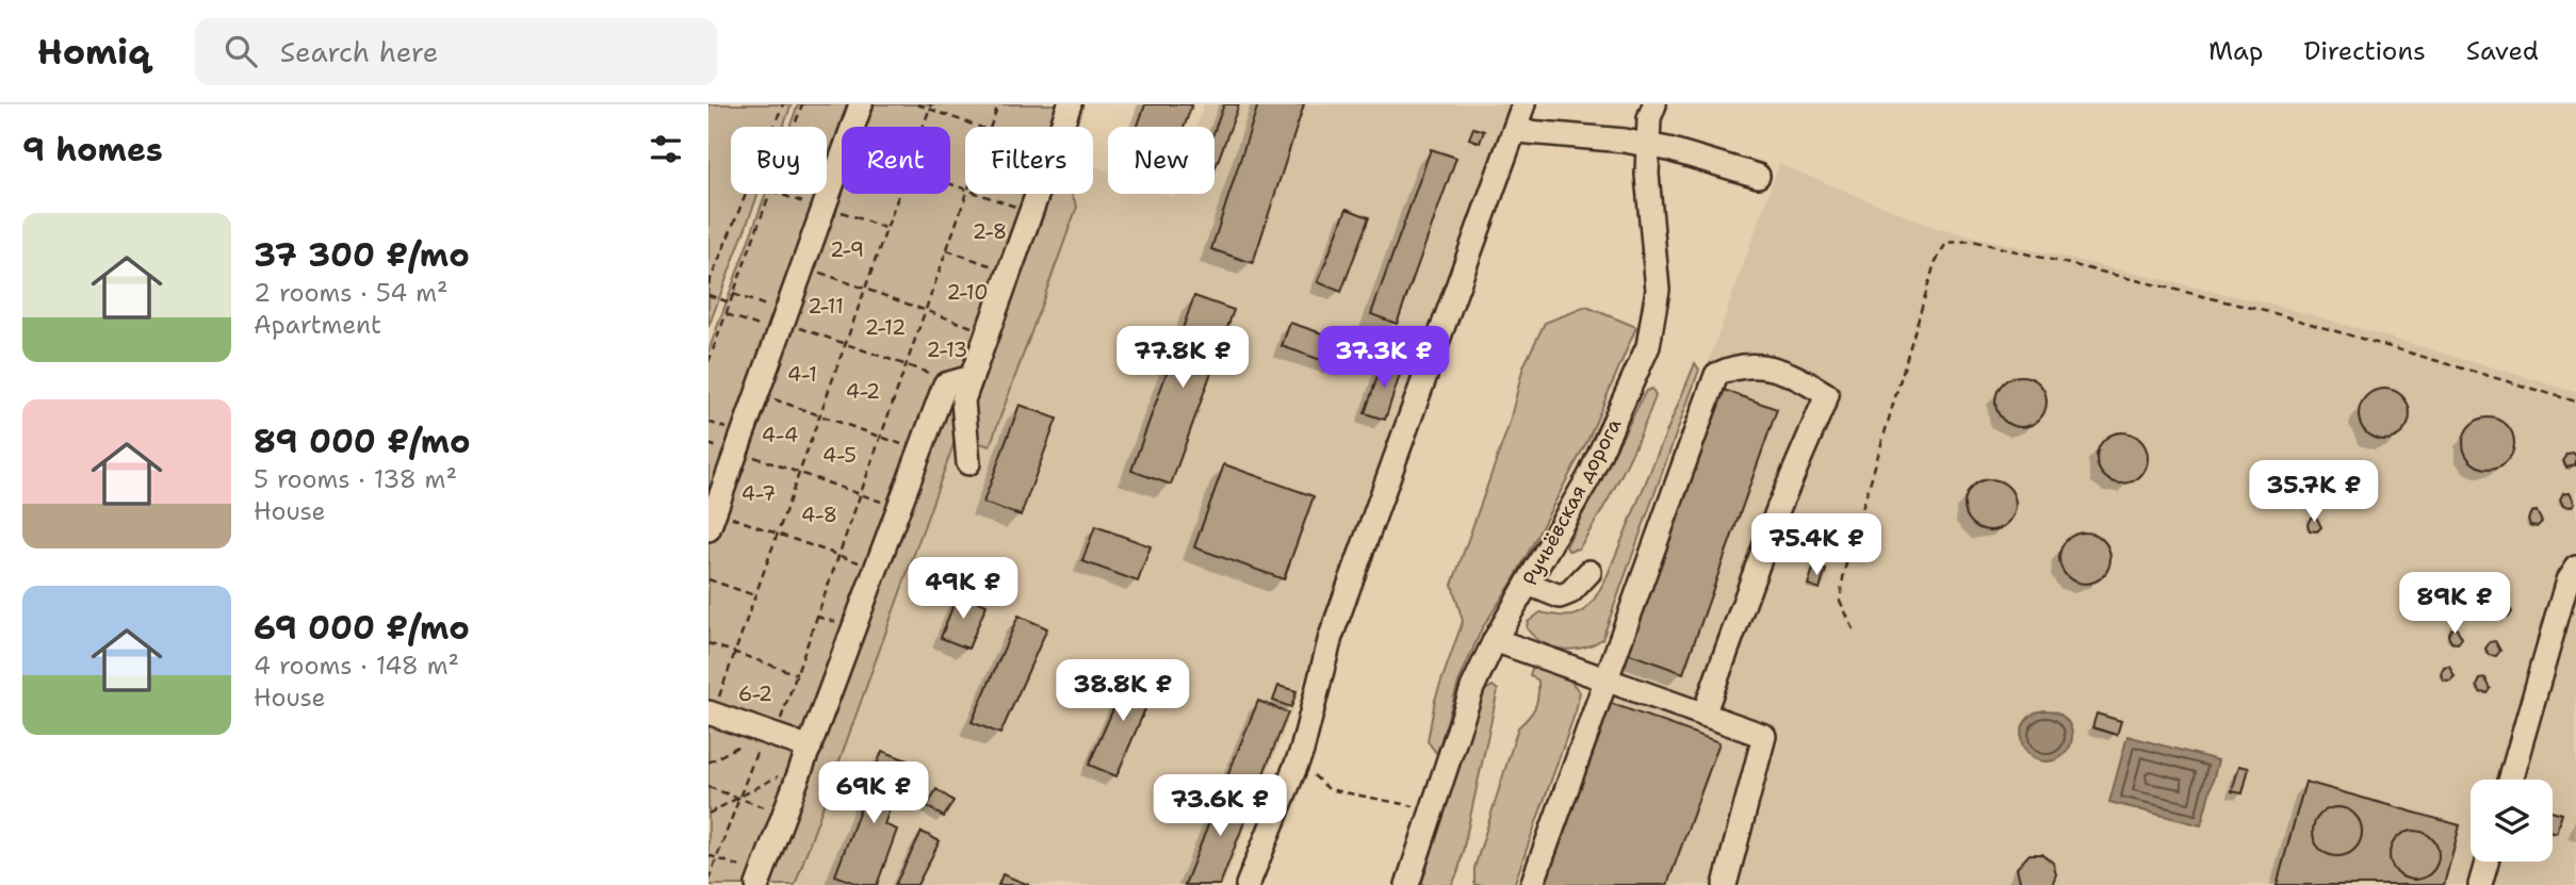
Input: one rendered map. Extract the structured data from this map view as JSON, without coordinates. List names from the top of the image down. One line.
{"streets":{"street":["Ручьёвская дорога"]},"parks":["2-8","2-9","2-10","2-11","2-12","2-13","4-1","4-2","4-4","4-5","4-7","4-8","6-2"],"page":{"header":"Homiq","search":"Search here","nav":["Map","Directions","Saved"],"heading":"9 homes","chip":["Buy","Rent","Filters","New"],"list":[{"name":"37 300 ₽/mo","note":"2 rooms · 54 m² · Apartment"},{"name":"89 000 ₽/mo","note":"5 rooms · 138 m² · House"},{"name":"69 000 ₽/mo","note":"4 rooms · 148 m² · House"}],"price":["77.8K ₽","37.3K ₽","35.7K ₽","75.4K ₽","49K ₽","89K ₽","38.8K ₽","69K ₽","73.6K ₽"]}}
